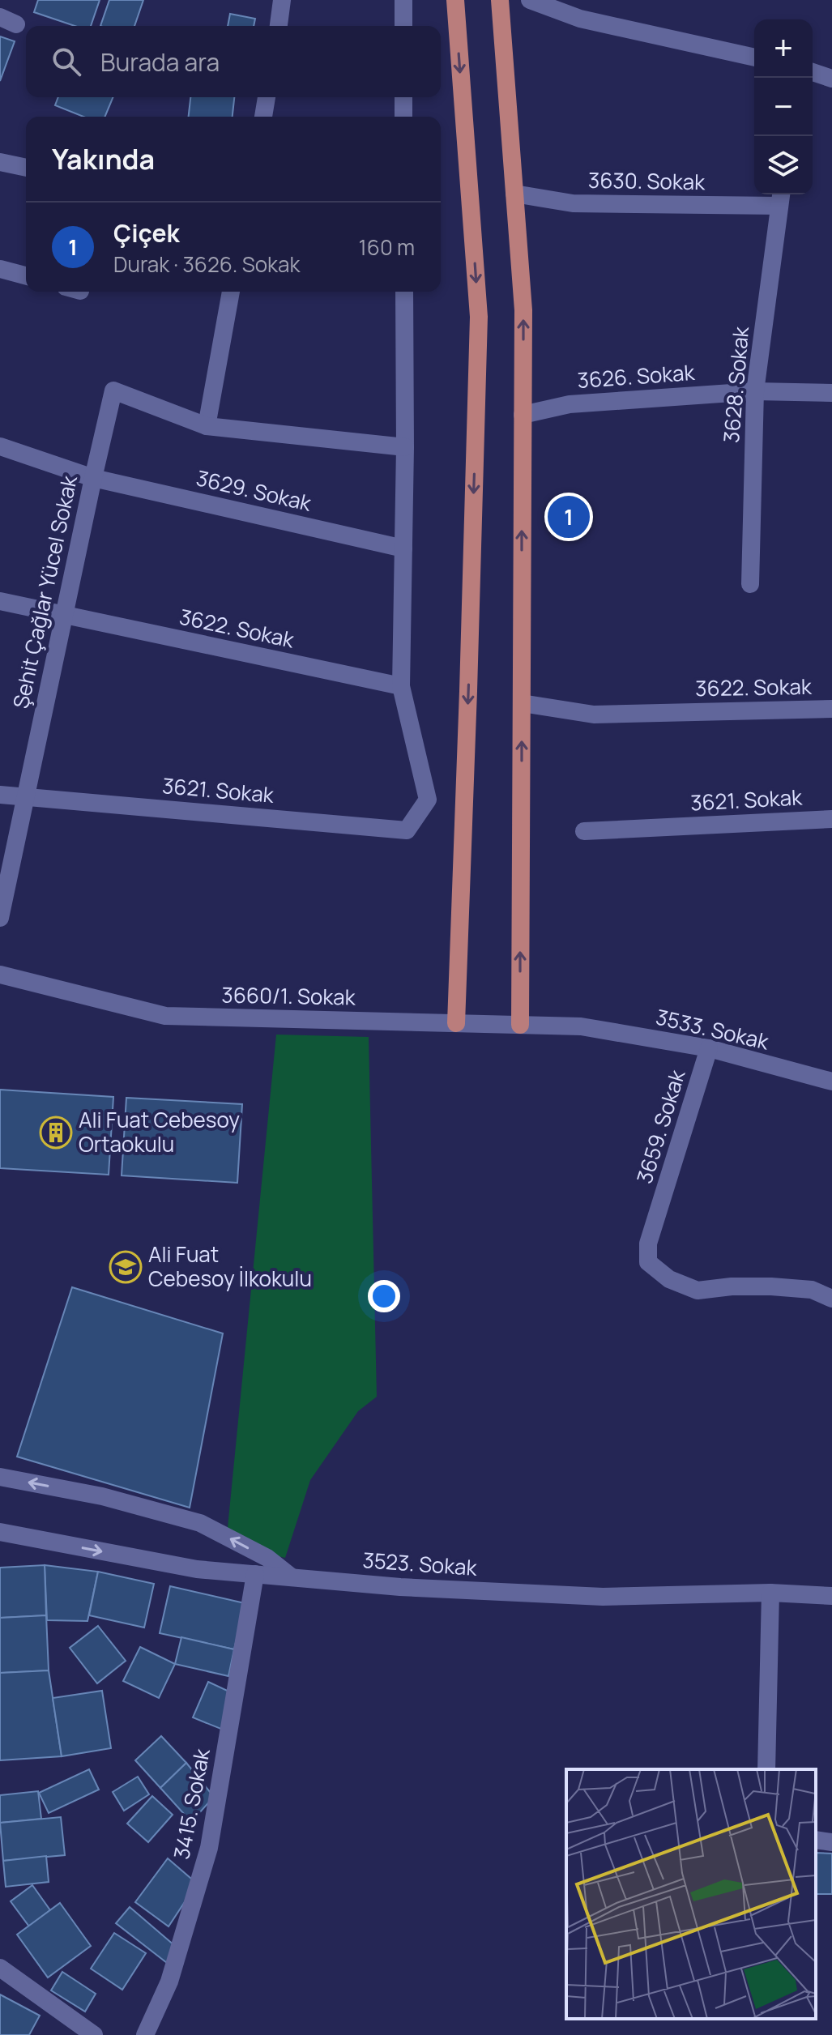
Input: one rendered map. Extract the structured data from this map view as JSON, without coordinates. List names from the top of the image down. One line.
{"streets":{"street":["3630. Sokak","3626. Sokak","3628. Sokak","3629. Sokak","Şehit Çağlar Yücel Sokak","3622. Sokak","3621. Sokak","3660/1. Sokak","3533. Sokak","3659. Sokak","3523. Sokak","3415. Sokak"]},"crossings":[["3630. Sokak","3628. Sokak"],["3626. Sokak","3628. Sokak"],["3629. Sokak","Şehit Çağlar Yücel Sokak"],["Şehit Çağlar Yücel Sokak","3622. Sokak"],["Şehit Çağlar Yücel Sokak","3621. Sokak"],["3622. Sokak","3621. Sokak"],["3660/1. Sokak","3533. Sokak"],["3533. Sokak","3659. Sokak"],["3523. Sokak","3415. Sokak"]],"places":{"building":["Ali Fuat Cebesoy Ortaokulu"],"school or university":["Ali Fuat Cebesoy İlkokulu"]},"page":{"map_buttons":["+","−"],"search":"Burada ara","heading":"Yakında","list":[{"mark":"1","name":"Çiçek","note":"Durak · 3626. Sokak","value":"160 m"}],"pins":"1"}}
